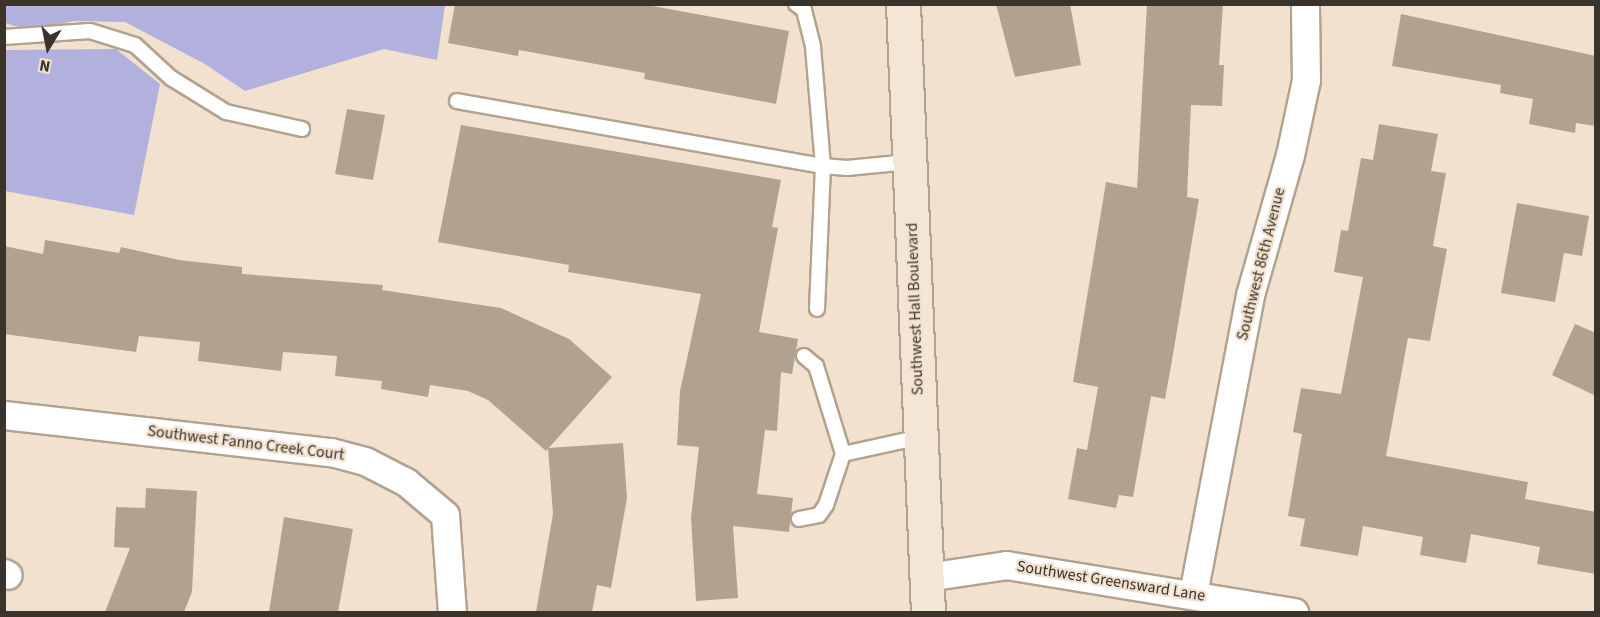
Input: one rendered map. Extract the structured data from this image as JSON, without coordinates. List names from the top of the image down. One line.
{"streets":{"main road":["Southwest Hall Boulevard"],"street":["Southwest 86th Avenue","Southwest Fanno Creek Court","Southwest Greensward Lane"]},"crossings":[["Southwest 86th Avenue","Southwest Greensward Lane"],["Southwest Hall Boulevard","Southwest Greensward Lane"]],"north":"bottom"}
